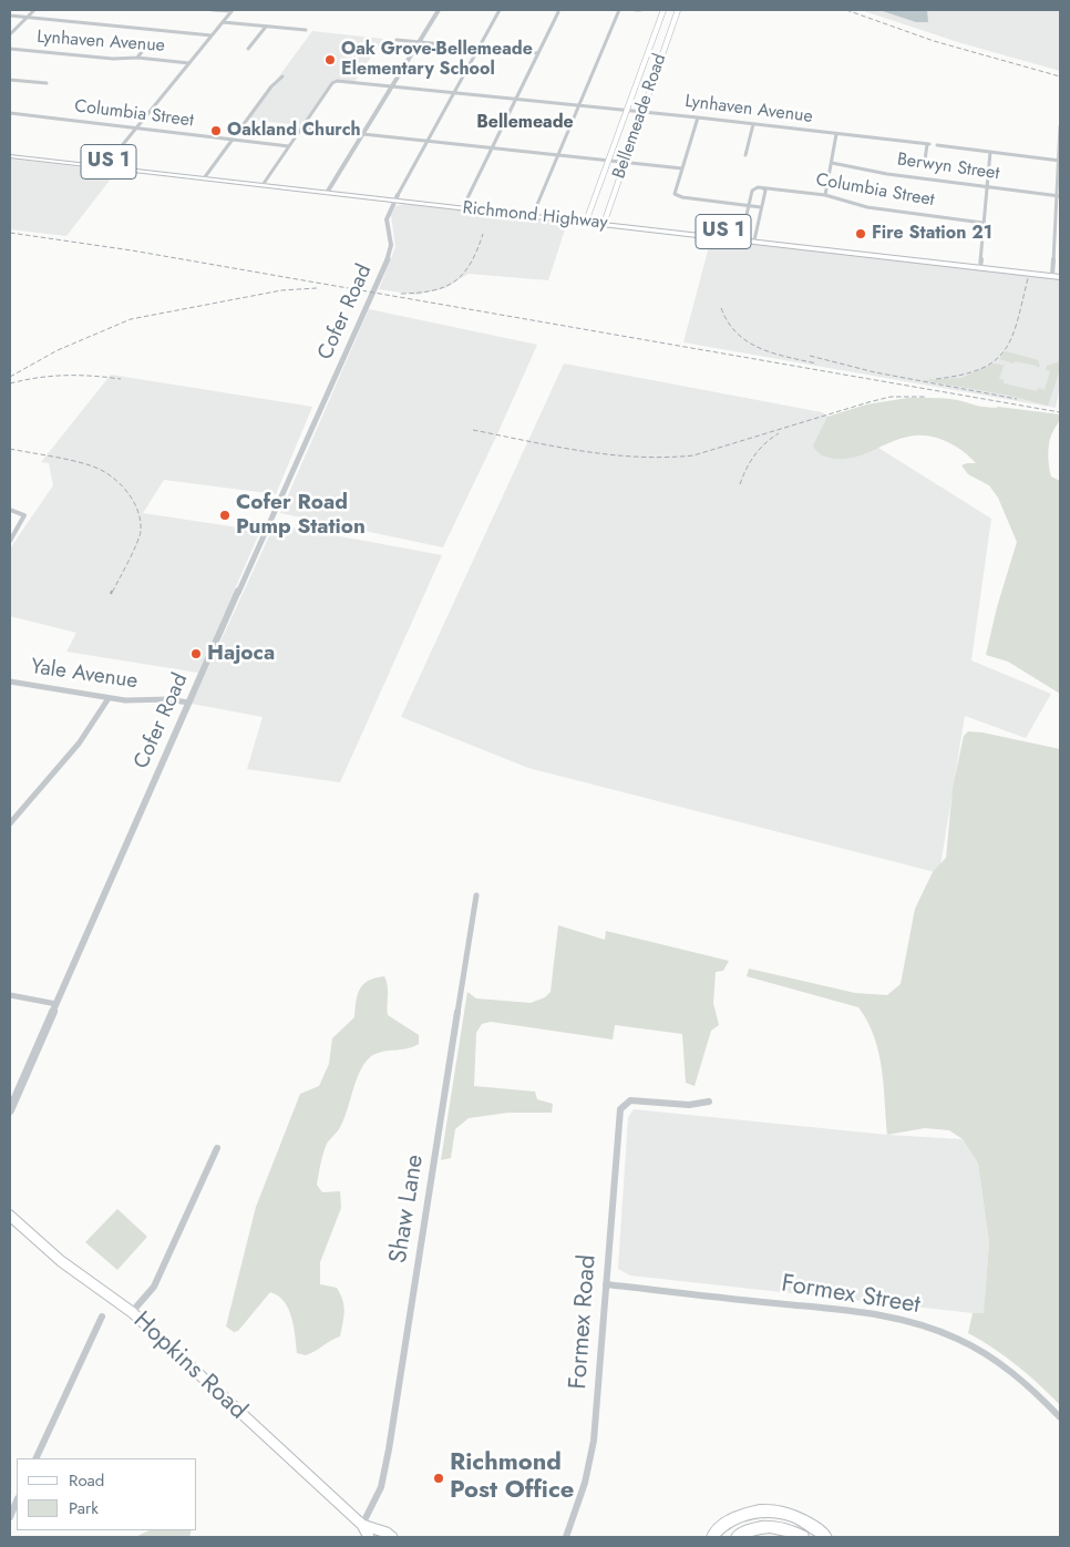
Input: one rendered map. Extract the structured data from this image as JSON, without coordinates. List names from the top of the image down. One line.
{"streets":{"main road":["Bellemeade Road","US 1","Richmond Highway","Hopkins Road"],"street":["Lynhaven Avenue","Columbia Street","Berwyn Street","Cofer Road","Yale Avenue","Shaw Lane","Formex Street","Formex Road"]},"crossings":[["Lynhaven Avenue","Bellemeade Road"],["Bellemeade Road","Richmond Highway"],["Richmond Highway","Cofer Road"],["Cofer Road","Yale Avenue"],["Shaw Lane","Hopkins Road"],["Formex Street","Formex Road"]],"districts":["Bellemeade"],"places":["Oak Grove-Bellemeade Elementary School","Oakland Church","Fire Station 21","Cofer Road Pump Station","Hajoca","Richmond Post Office"],"legend":["Road","Park"]}
